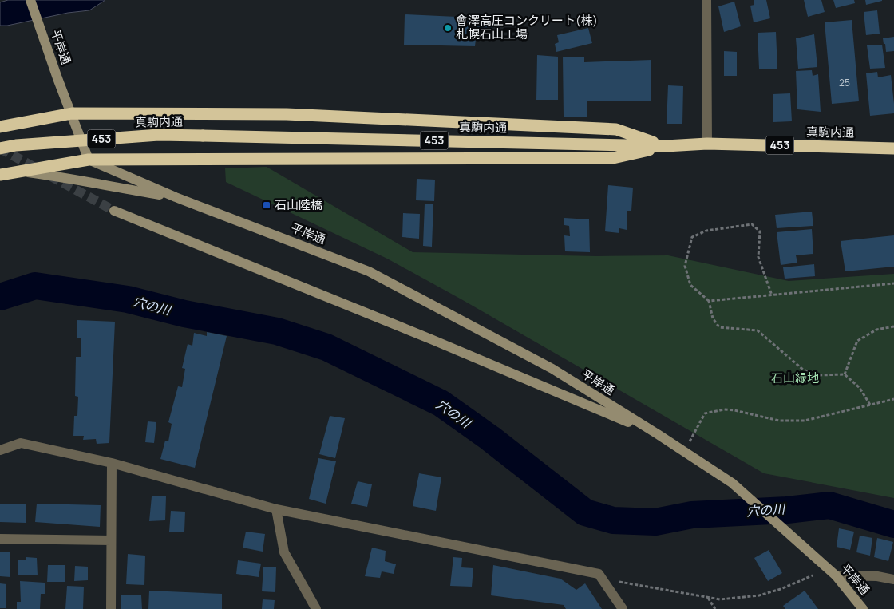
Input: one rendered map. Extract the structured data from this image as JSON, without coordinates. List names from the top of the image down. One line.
{"streets":{"highway":["真駒内通","453"],"street":["平岸通"]},"water":["穴の川"],"parks":["石山緑地"],"places":{"other":["會澤高圧コンクリート(株) 札幌石山工場"],"transit":["石山陸橋"]},"house_numbers":["25"]}
